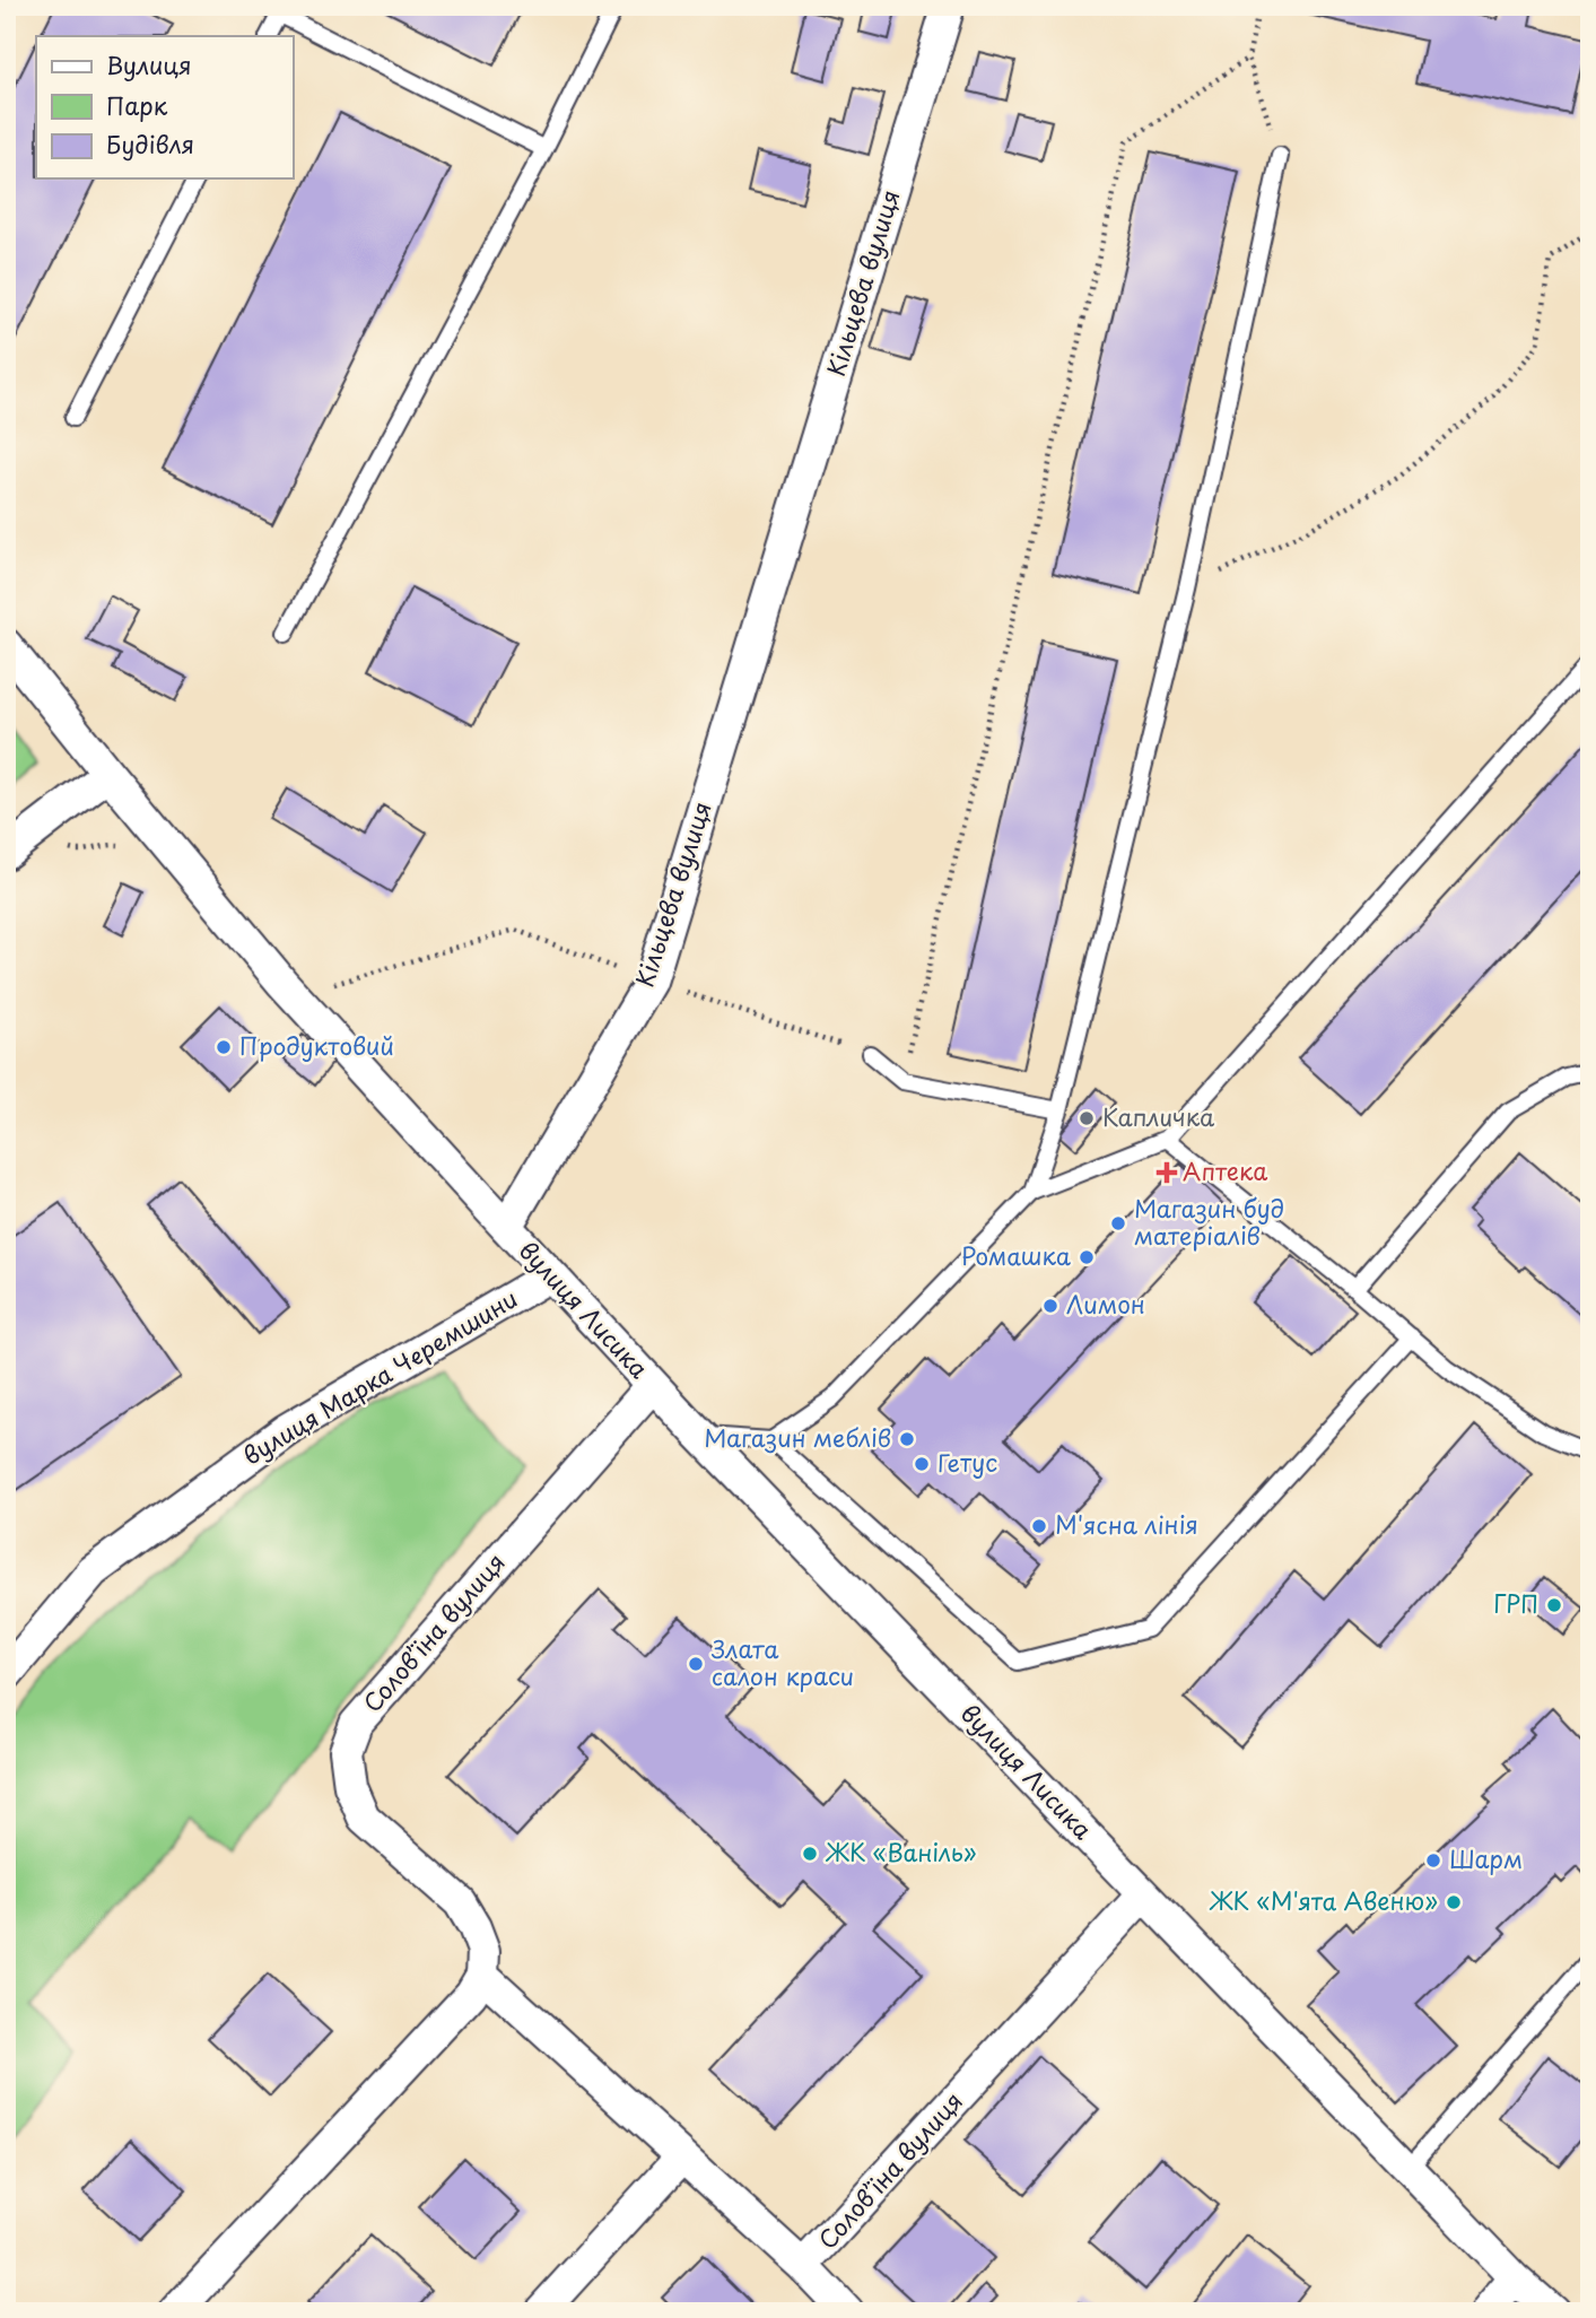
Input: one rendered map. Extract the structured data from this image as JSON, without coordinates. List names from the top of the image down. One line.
{"streets":{"street":["Кільцева вулиця","вулиця Лисика","вулиця Марка Черемшини","Соловʼїна вулиця"]},"crossings":[["Кільцева вулиця","вулиця Лисика"],["вулиця Лисика","вулиця Марка Черемшини"],["вулиця Лисика","Соловʼїна вулиця"]],"places":{"other":["Продуктовий","Капличка","Магазин буд матеріалів","Ромашка","Лимон","Магазин меблів","Гетус","М'ясна лінія","ГРП","Злата салон краси","ЖК «Ваніль»","Шарм","ЖК «М'ята Авеню»"],"health":["Аптека"]},"legend":["Вулиця","Парк","Будівля"]}
